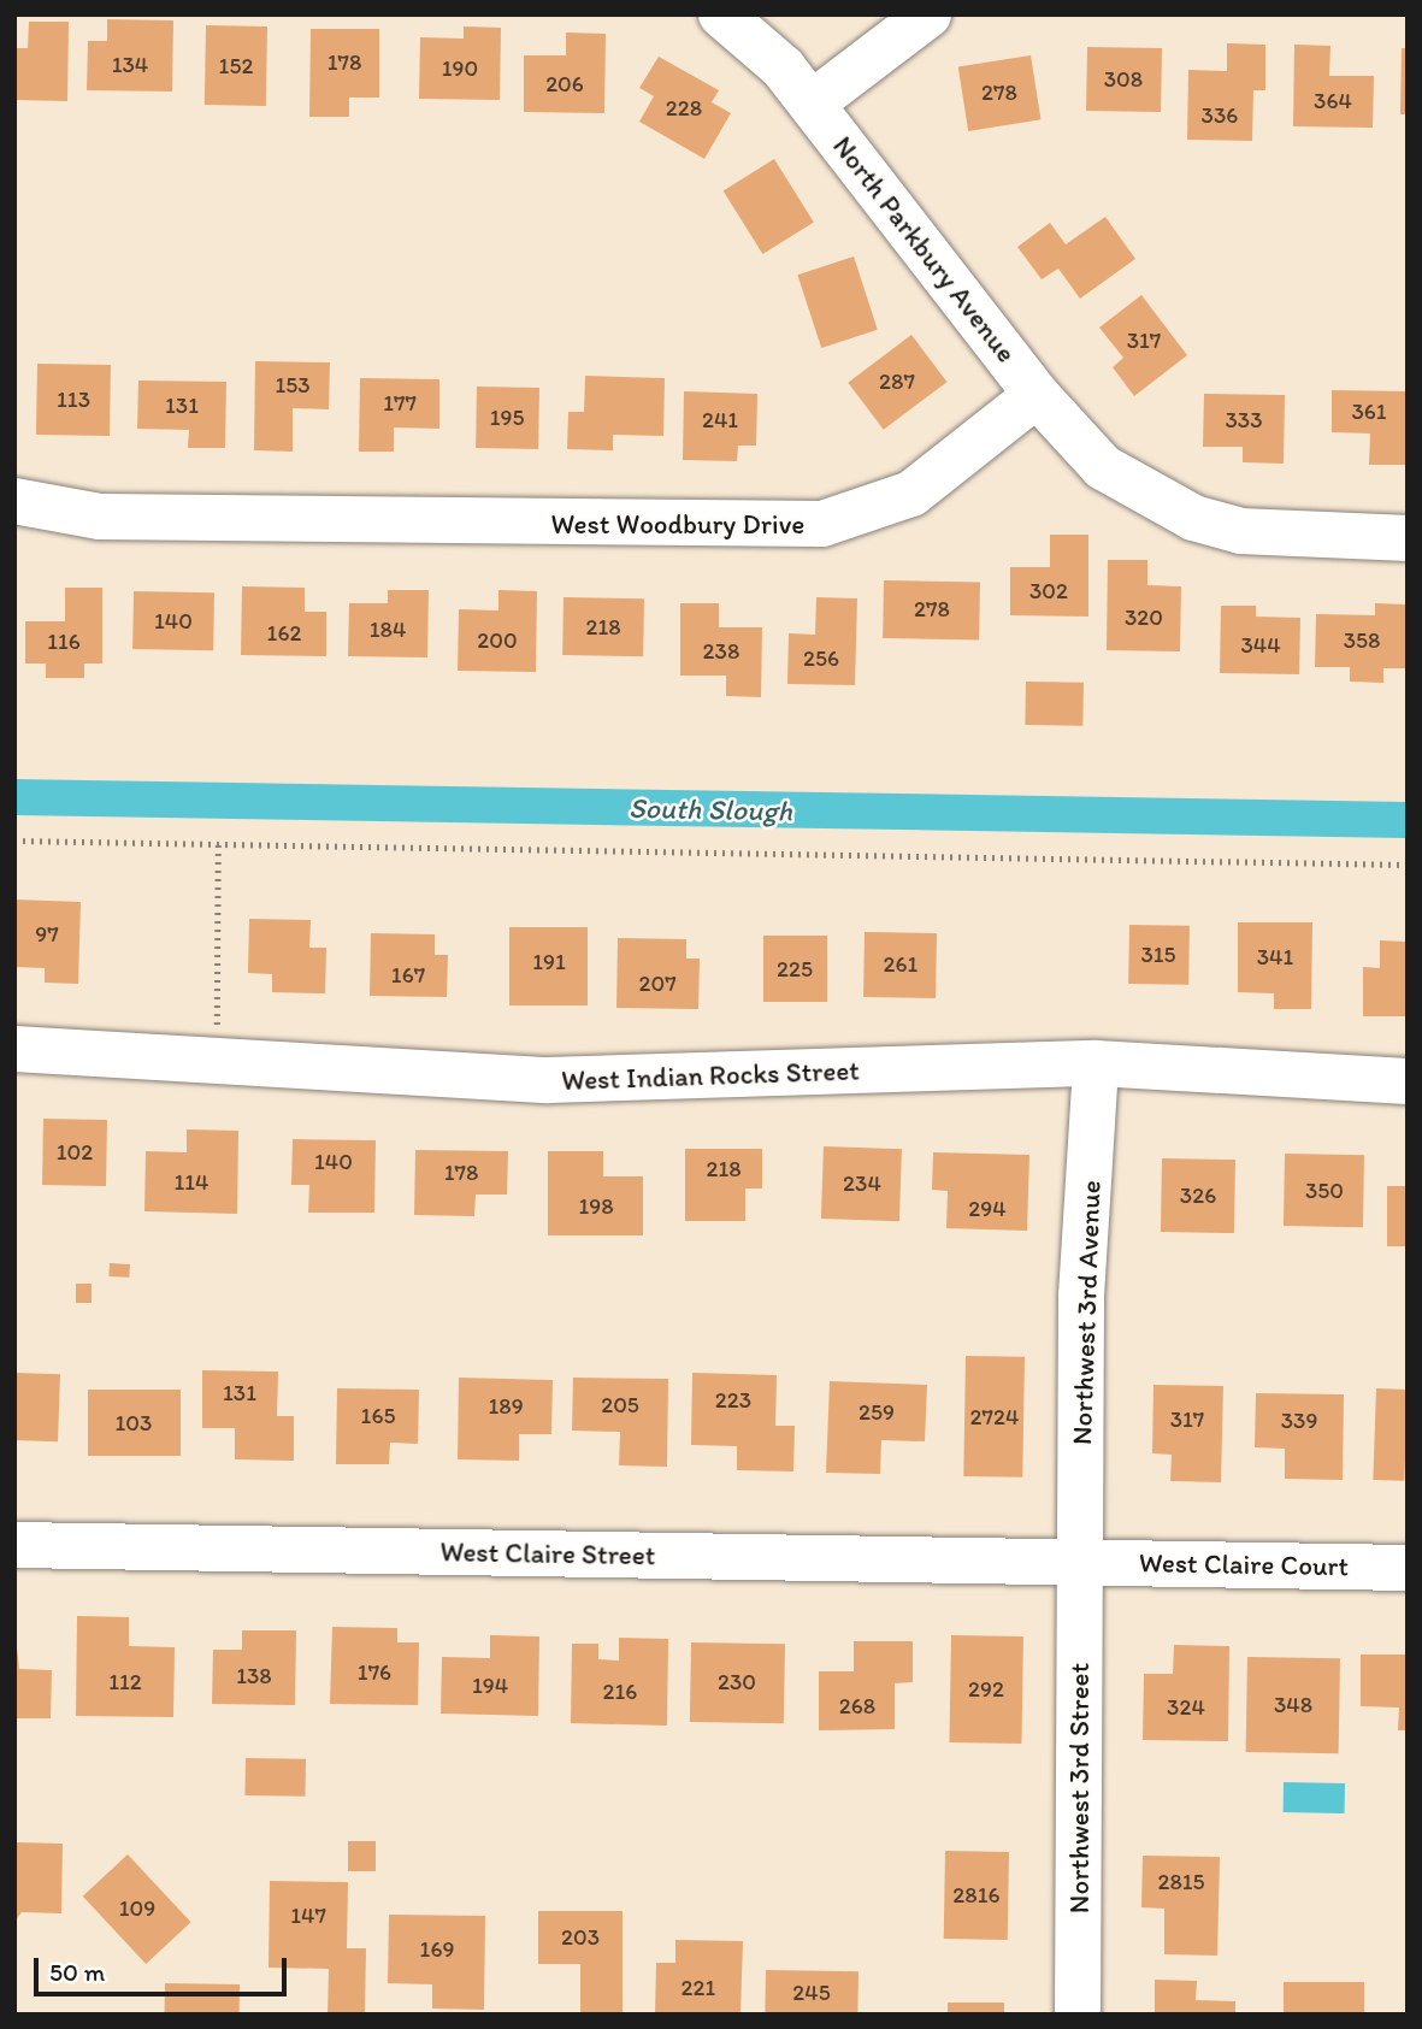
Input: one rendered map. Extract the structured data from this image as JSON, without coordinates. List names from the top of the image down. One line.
{"streets":{"street":["North Parkbury Avenue","West Woodbury Drive","West Indian Rocks Street","Northwest 3rd Avenue","West Claire Street","West Claire Court","Northwest 3rd Street"]},"crossings":[["North Parkbury Avenue","West Woodbury Drive"],["West Indian Rocks Street","Northwest 3rd Avenue"],["Northwest 3rd Avenue","West Claire Street"],["Northwest 3rd Avenue","West Claire Court"],["Northwest 3rd Avenue","Northwest 3rd Street"],["West Claire Street","West Claire Court"],["West Claire Street","Northwest 3rd Street"],["West Claire Court","Northwest 3rd Street"]],"water":["South Slough"],"house_numbers":["178","134","152","190","308","206","278","364","228","336","317","287","153","113","177","131","361","195","241","333","302","278","320","140","218","184","162","200","358","116","344","238","256","97","315","341","191","261","225","167","207","102","140","218","178","114","234","350","326","198","294","131","223","205","189","259","165","2724","317","339","103","176","138","112","230","194","292","216","348","268","324","2815","2816","109","147","203","169","221","245"],"scale_bar":"50 m"}
